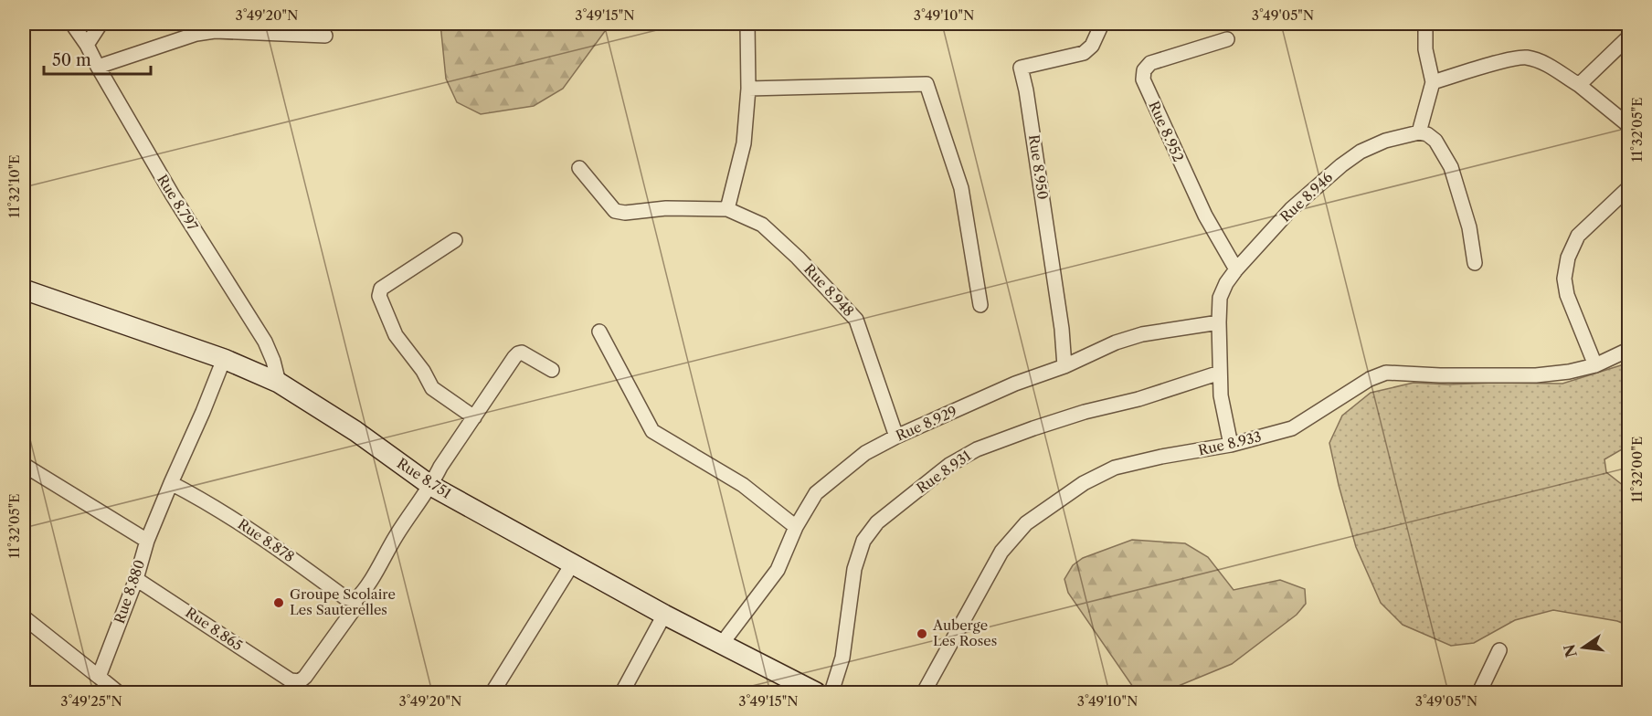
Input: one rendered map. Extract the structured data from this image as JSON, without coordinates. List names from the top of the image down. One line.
{"streets":{"main road":["Rue 8.751"],"street":["Rue 8.952","Rue 8.950","Rue 8.946","Rue 8.797","Rue 8.948","Rue 8.929","Rue 8.933","Rue 8.931","Rue 8.878","Rue 8.880","Rue 8.865"]},"crossings":[["Rue 8.952","Rue 8.946"],["Rue 8.950","Rue 8.929"],["Rue 8.946","Rue 8.929"],["Rue 8.946","Rue 8.933"],["Rue 8.946","Rue 8.931"],["Rue 8.797","Rue 8.751"],["Rue 8.948","Rue 8.929"],["Rue 8.929","Rue 8.751"],["Rue 8.878","Rue 8.880"],["Rue 8.878","Rue 8.865"],["Rue 8.880","Rue 8.865"]],"places":["Groupe Scolaire Les Sauterelles","Auberge Les Roses"],"scale_bar":"50 m","north":"left","coordinates":["3°49'20\"N","3°49'15\"N","3°49'10\"N","3°49'05\"N","11°32'05\"E","11°32'10\"E","11°32'00\"E","3°49'25\"N"]}
